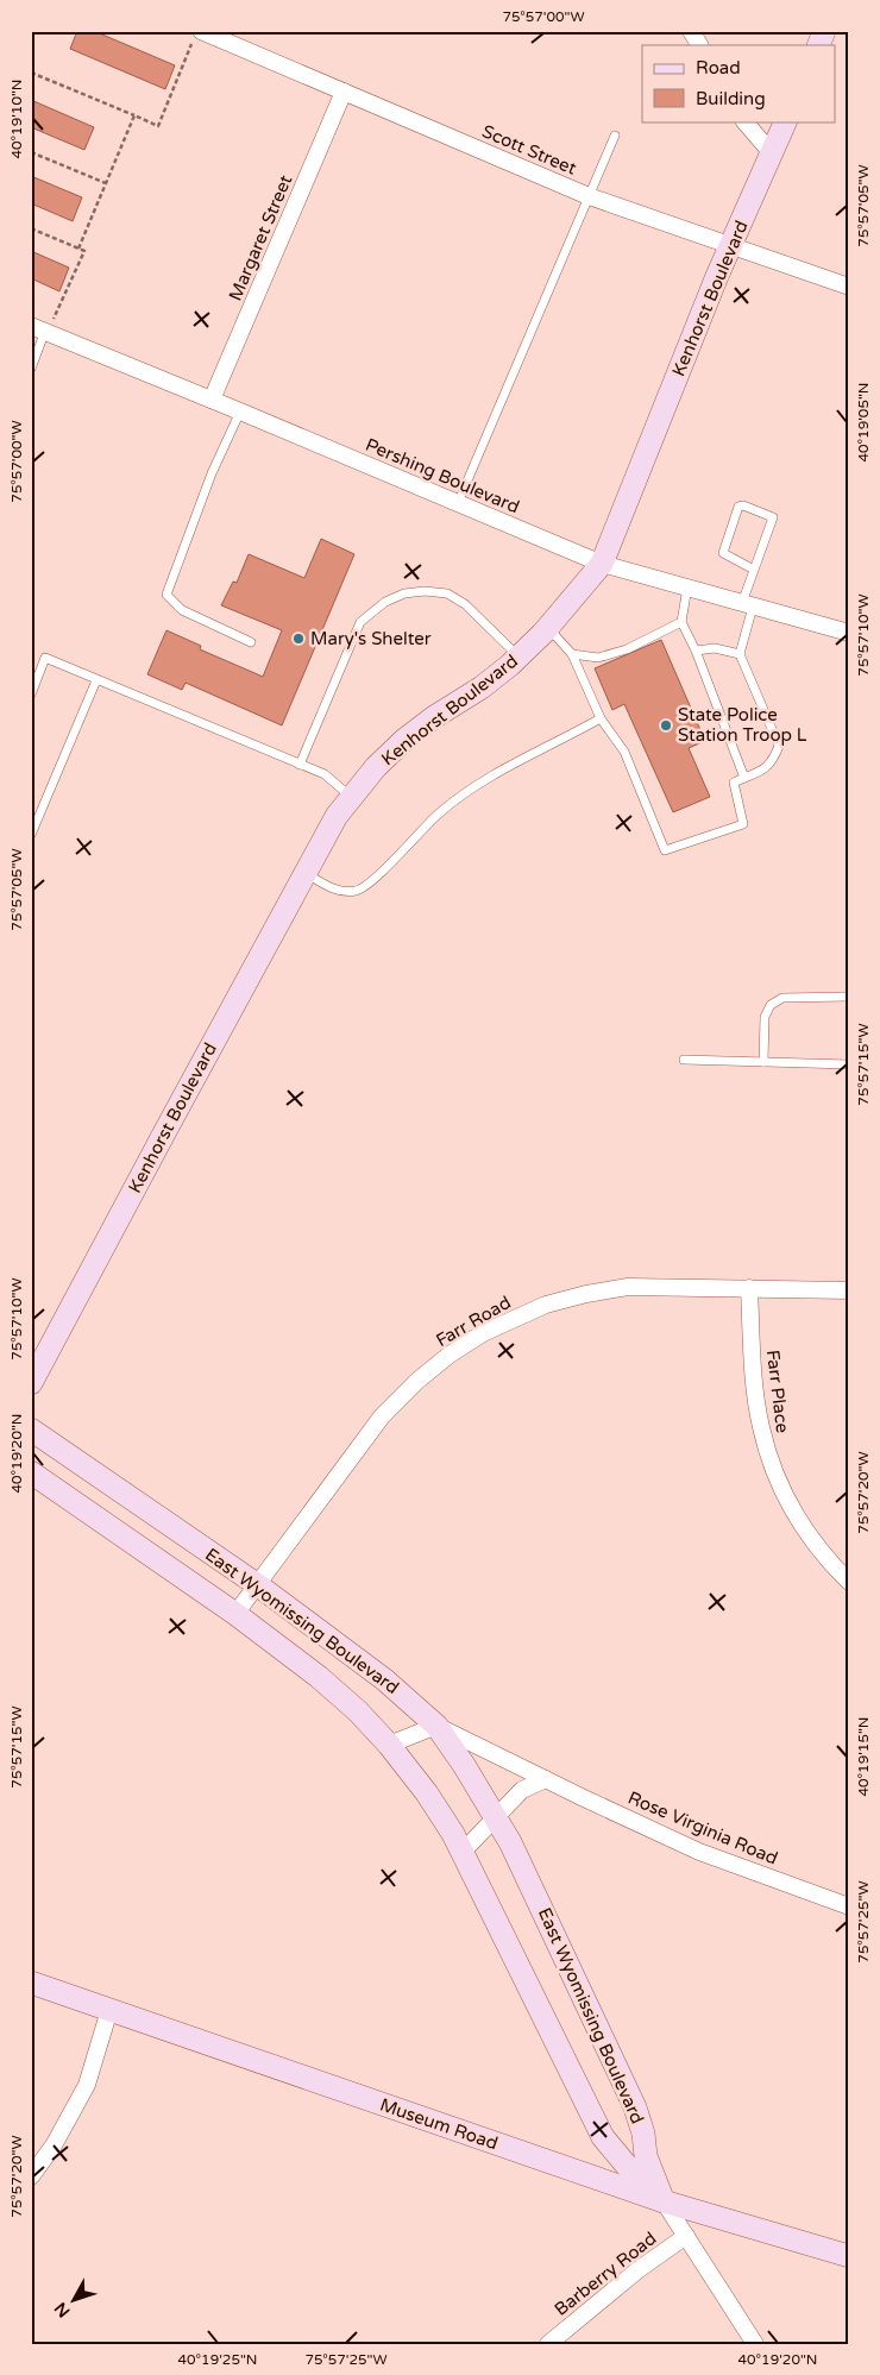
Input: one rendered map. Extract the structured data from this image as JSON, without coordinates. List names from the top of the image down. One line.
{"streets":{"street":["Scott Street","Margaret Street","Kenhorst Boulevard","Pershing Boulevard","Farr Road","Farr Place","East Wyomissing Boulevard","Rose Virginia Road","Museum Road","Barberry Road"]},"crossings":[["Scott Street","Margaret Street"],["Scott Street","Kenhorst Boulevard"],["Margaret Street","Pershing Boulevard"],["Kenhorst Boulevard","Pershing Boulevard"],["Farr Road","Farr Place"],["Farr Road","East Wyomissing Boulevard"],["East Wyomissing Boulevard","Rose Virginia Road"],["East Wyomissing Boulevard","Museum Road"]],"places":["Mary's Shelter","State Police Station Troop L"],"legend":["Road","Building"],"north":"bottom left","coordinates":["75°57'00\"W","40°19'10\"N","75°57'05\"W","40°19'05\"N","75°57'10\"W","75°57'15\"W","40°19'20\"N","75°57'20\"W","40°19'15\"N","75°57'25\"W","40°19'25\"N"]}
